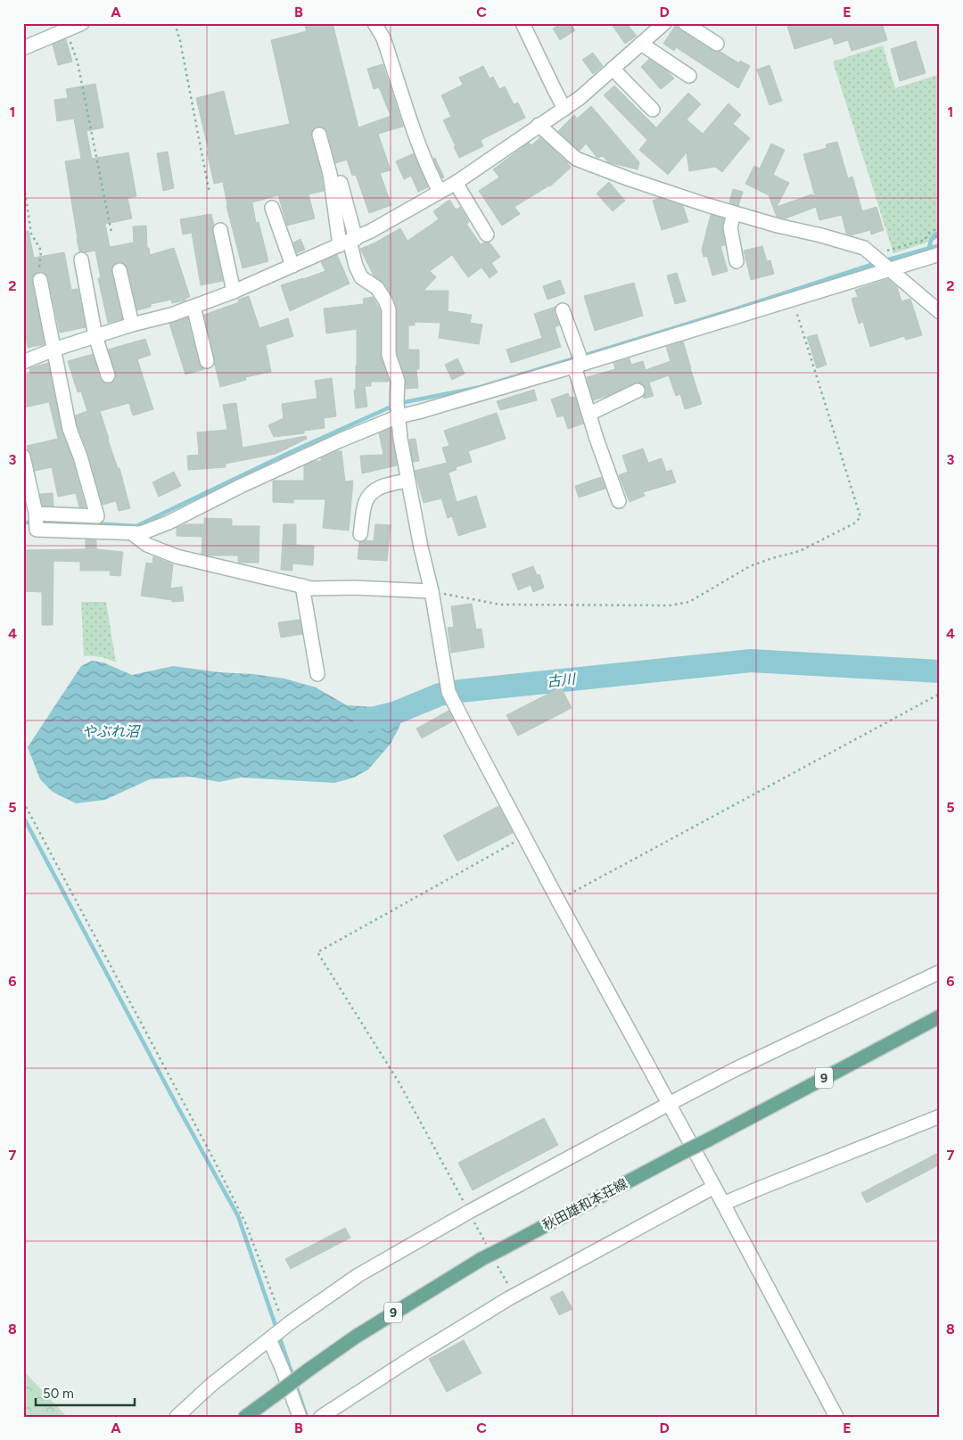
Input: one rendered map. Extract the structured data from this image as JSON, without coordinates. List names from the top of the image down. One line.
{"streets":{"main road":["9","秋田雄和本荘線"]},"water":["古川","やぶれ沼"],"scale_bar":"50 m","grid":{"columns":["A","B","C","D","E"],"rows":["1","2","3","4","5","6","7","8"]}}
